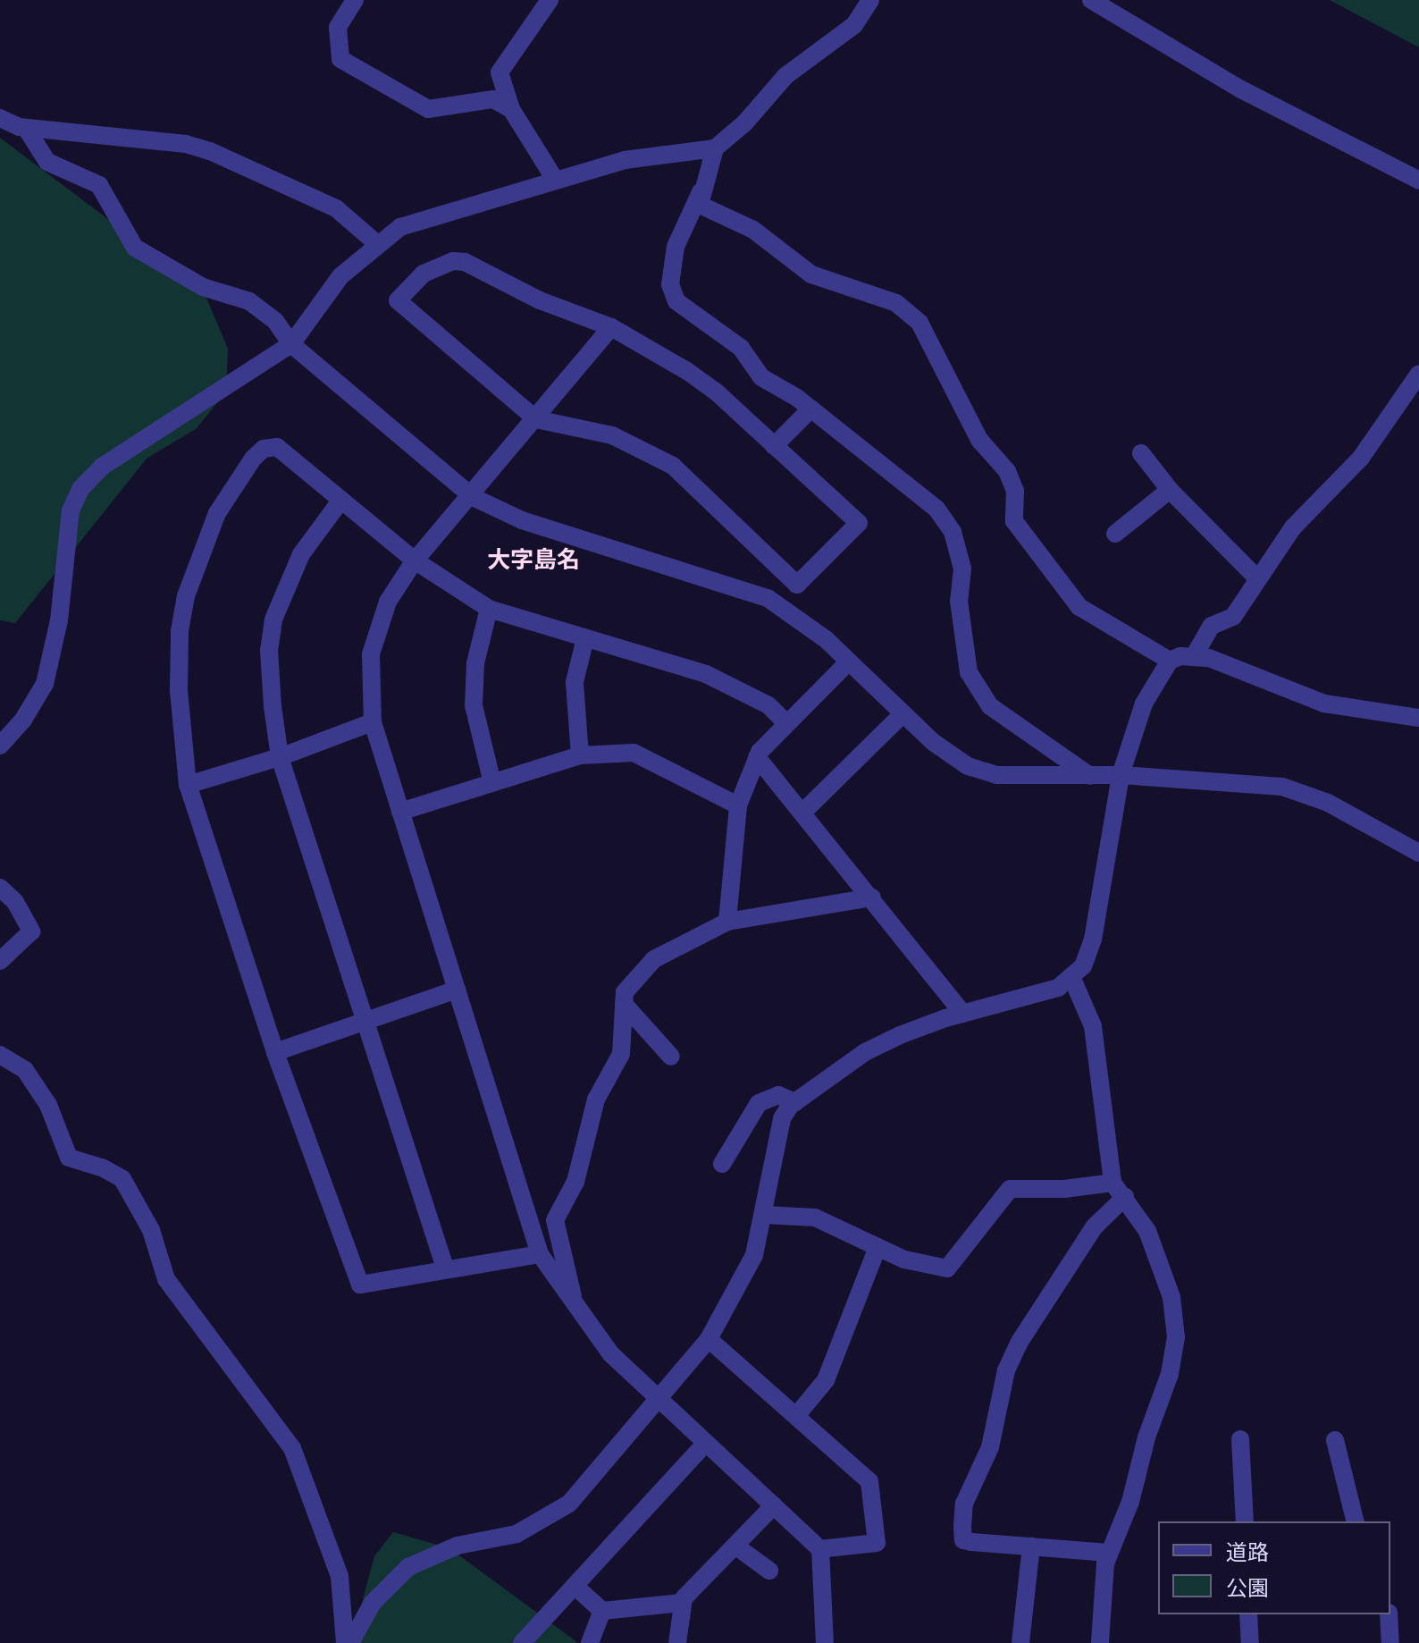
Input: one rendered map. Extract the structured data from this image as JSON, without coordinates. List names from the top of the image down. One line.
{"districts":["大字島名"],"legend":["道路","公園"]}
